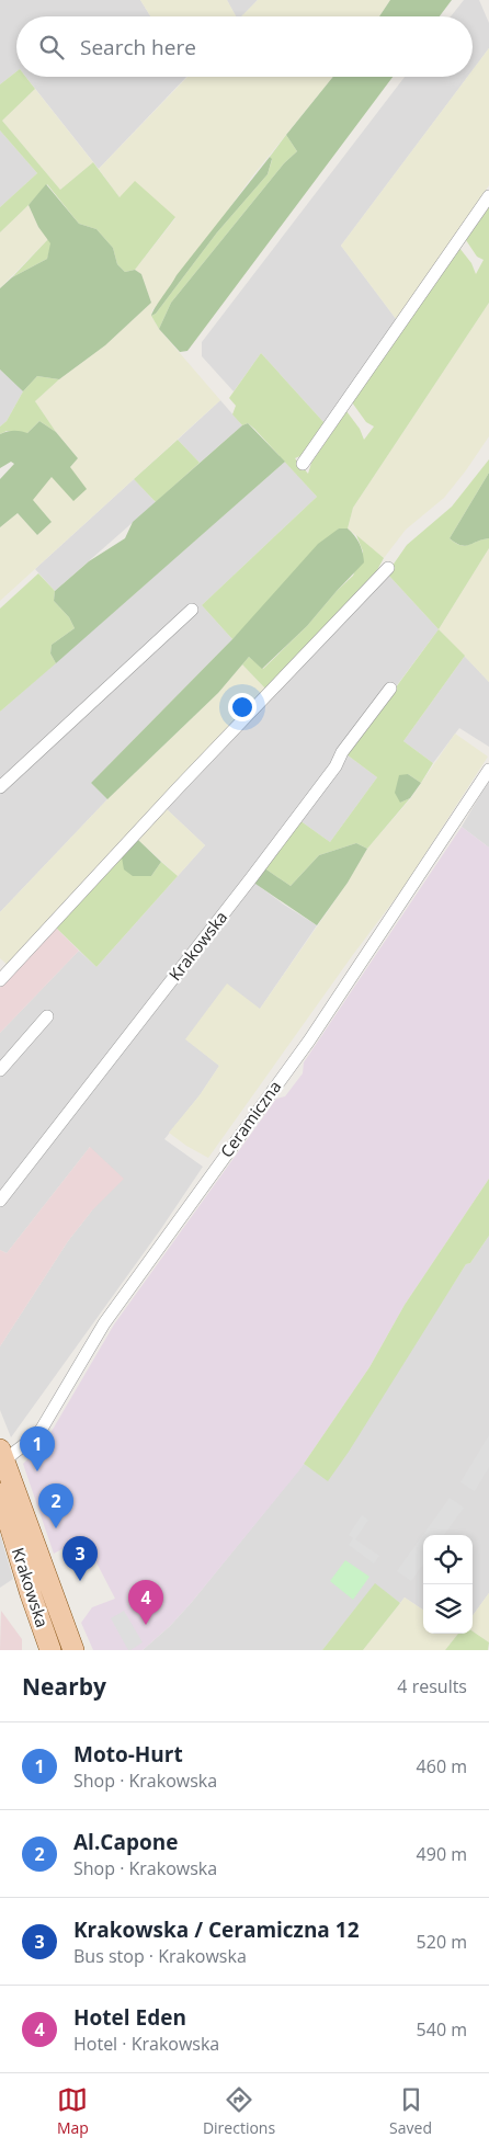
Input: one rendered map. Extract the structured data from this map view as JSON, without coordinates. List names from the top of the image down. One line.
{"streets":{"main road":["Krakowska"],"street":["Ceramiczna"]},"crossings":[["Krakowska","Ceramiczna"]],"page":{"search":"Search here","pins":["1","2","3","4"],"heading":["Nearby","4 results"],"list":[{"mark":"1","name":"Moto-Hurt","note":"Shop · Krakowska","value":"460 m"},{"mark":"2","name":"Al.Capone","note":"Shop · Krakowska","value":"490 m"},{"mark":"3","name":"Krakowska / Ceramiczna 12","note":"Bus stop · Krakowska","value":"520 m"},{"mark":"4","name":"Hotel Eden","note":"Hotel · Krakowska","value":"540 m"}],"nav":["Map","Directions","Saved"]}}
